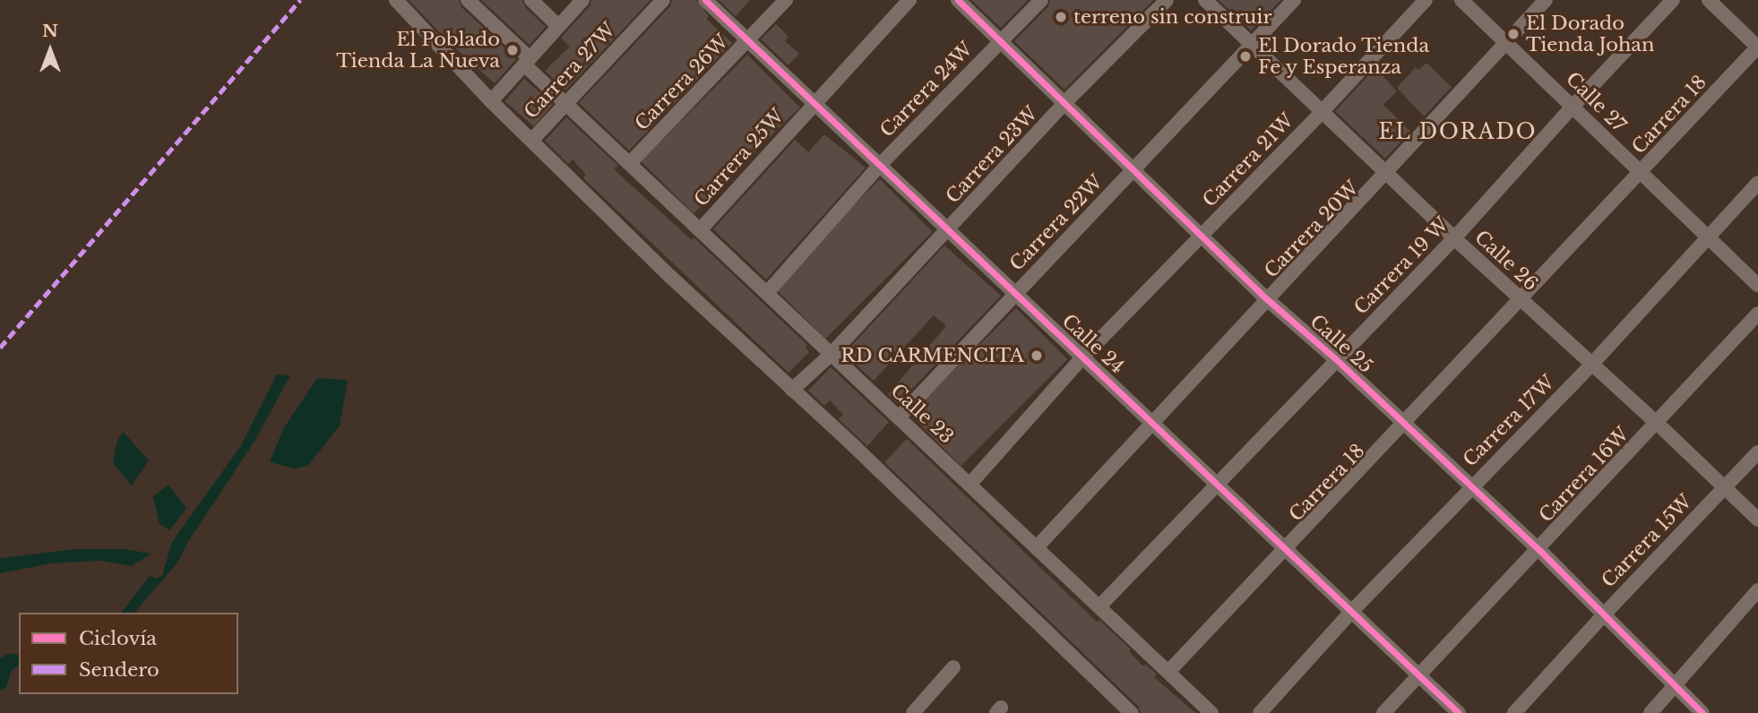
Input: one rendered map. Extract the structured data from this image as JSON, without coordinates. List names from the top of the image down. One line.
{"streets":{"street":["Carrera 27W","Carrera 26W","Carrera 24W","Calle 27","Carrera 18","Carrera 23W","Carrera 25W","Carrera 21W","Carrera 22W","Carrera 20W","Calle 26","Carrera 19 W","Calle 24","Calle 25","Calle 23","Carrera 17W","Carrera 16W","Carrera 15W"]},"crossings":[["Carrera 27W","Calle 23"],["Carrera 26W","Calle 24"],["Carrera 26W","Calle 23"],["Carrera 24W","Calle 24"],["Carrera 24W","Calle 25"],["Carrera 24W","Calle 23"],["Calle 27","Carrera 18"],["Calle 27","Carrera 20W"],["Calle 27","Carrera 19 W"],["Calle 27","Carrera 17W"],["Carrera 18","Calle 26"],["Carrera 18","Calle 24"],["Carrera 18","Calle 25"],["Carrera 18","Calle 23"],["Carrera 23W","Calle 24"],["Carrera 23W","Calle 25"],["Carrera 23W","Calle 23"],["Carrera 25W","Calle 24"],["Carrera 25W","Calle 23"],["Carrera 21W","Calle 26"],["Carrera 21W","Calle 24"],["Carrera 21W","Calle 25"],["Carrera 21W","Calle 23"],["Carrera 22W","Calle 26"],["Carrera 22W","Calle 24"],["Carrera 22W","Calle 25"],["Carrera 22W","Calle 23"],["Carrera 20W","Calle 26"],["Carrera 20W","Calle 24"],["Carrera 20W","Calle 25"],["Carrera 20W","Calle 23"],["Calle 26","Carrera 19 W"],["Calle 26","Carrera 17W"],["Calle 26","Carrera 16W"],["Calle 26","Carrera 15W"],["Carrera 19 W","Calle 24"],["Carrera 19 W","Calle 25"],["Carrera 19 W","Calle 23"],["Calle 24","Carrera 17W"],["Calle 24","Carrera 16W"],["Calle 25","Carrera 17W"],["Calle 25","Carrera 16W"],["Calle 25","Carrera 15W"]],"districts":["EL DORADO"],"places":["terreno sin construir","El Dorado Tienda Johan","El Poblado Tienda La Nueva","El Dorado Tienda Fe y Esperanza","RD CARMENCITA"],"legend":["Ciclovía","Sendero"],"north":"top"}
